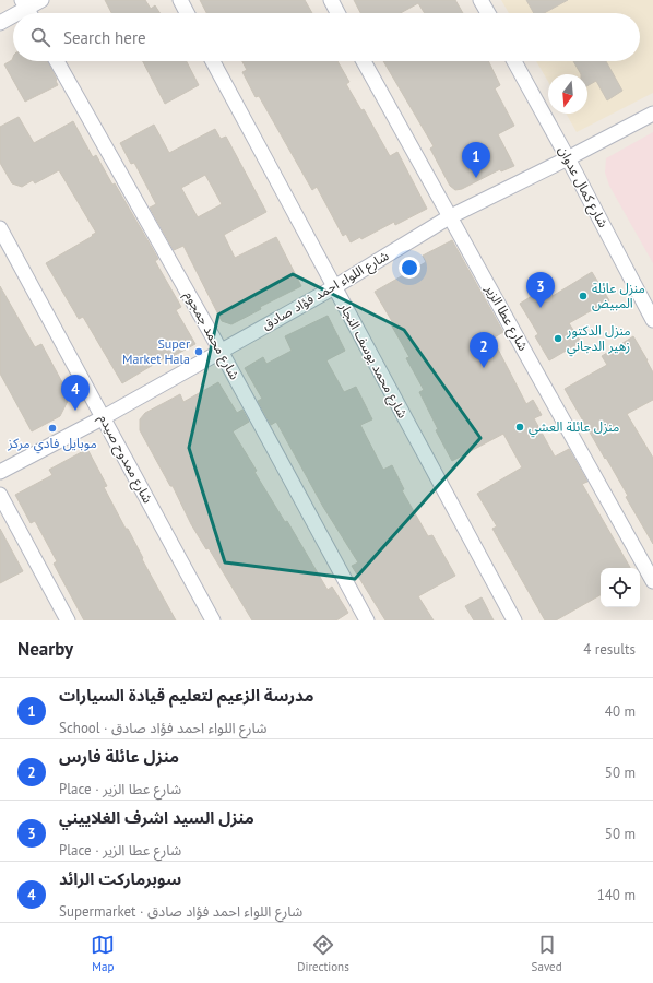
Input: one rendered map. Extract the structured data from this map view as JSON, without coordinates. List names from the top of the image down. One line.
{"streets":{"street":["شارع كمال عدوان","شارع اللواء احمد فؤاد صادق","شارع عطا الزير","شارع محمد جمجوم","شارع محمد يوسف النجار","شارع ممدوح صيدم"]},"crossings":[["شارع كمال عدوان","شارع اللواء احمد فؤاد صادق"],["شارع اللواء احمد فؤاد صادق","شارع عطا الزير"],["شارع اللواء احمد فؤاد صادق","شارع محمد جمجوم"],["شارع اللواء احمد فؤاد صادق","شارع محمد يوسف النجار"],["شارع اللواء احمد فؤاد صادق","شارع ممدوح صيدم"]],"places":["منزل عائلة المبيض","منزل الدكتور زهير الدجاني","Super Market Hala","منزل عائلة العشي","موبايل فادي مركز"],"north":"bottom","page":{"search":"Search here","pins":["1","3","2","4"],"heading":["Nearby","4 results"],"list":[{"mark":"1","name":"مدرسة الزعيم لتعليم قيادة السيارات","note":"School · شارع اللواء احمد فؤاد صادق","value":"40 m"},{"mark":"2","name":"منزل عائلة فارس","note":"Place · شارع عطا الزير","value":"50 m"},{"mark":"3","name":"منزل السيد اشرف الغلاييني","note":"Place · شارع عطا الزير","value":"50 m"},{"mark":"4","name":"سوبرماركت الرائد","note":"Supermarket · شارع اللواء احمد فؤاد صادق","value":"140 m"}],"nav":["Map","Directions","Saved"]}}
